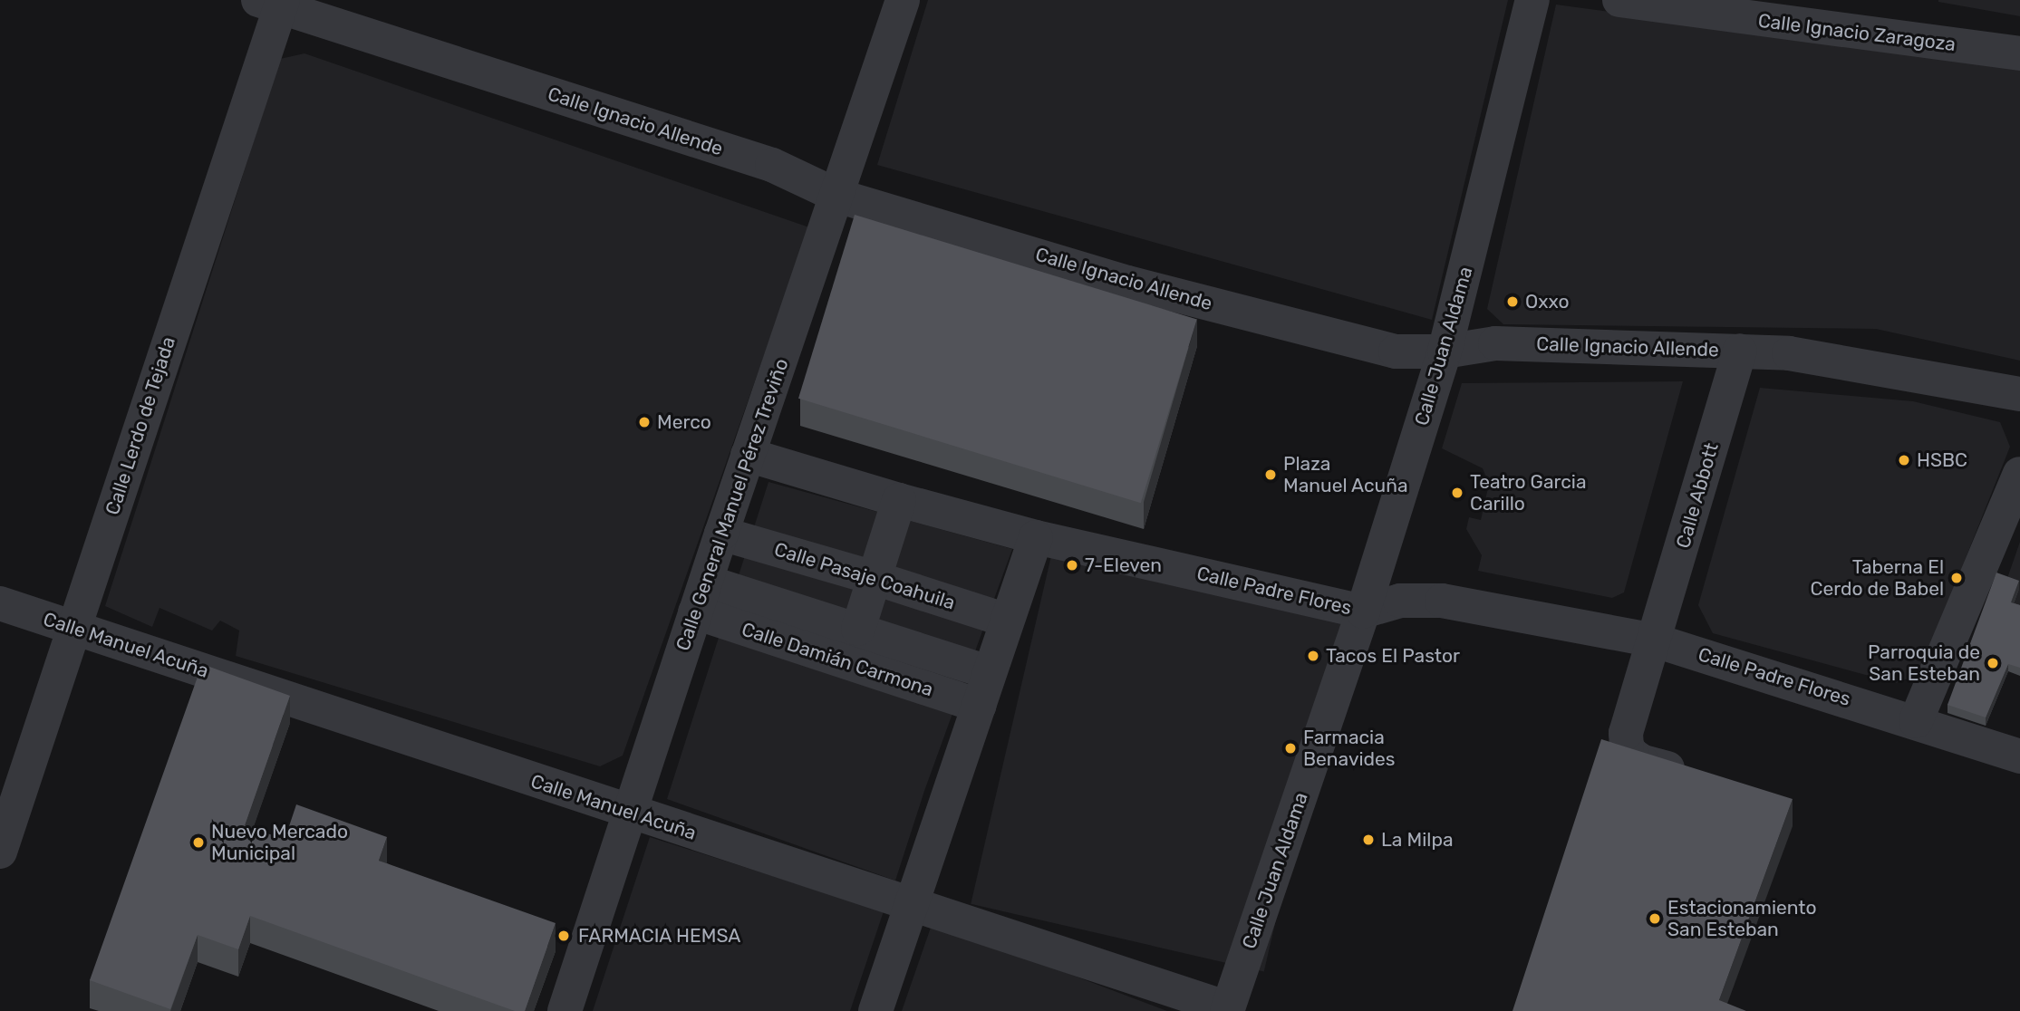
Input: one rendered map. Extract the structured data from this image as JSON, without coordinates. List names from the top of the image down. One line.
{"streets":{"street":["Calle Ignacio Zaragoza","Calle Ignacio Allende","Calle Juan Aldama","Calle Lerdo de Tejada","Calle Abbott","Calle General Manuel Pérez Treviño","Calle Pasaje Coahuila","Calle Padre Flores","Calle Manuel Acuña","Calle Damián Carmona"]},"crossings":[["Calle Ignacio Allende","Calle Juan Aldama"],["Calle Ignacio Allende","Calle Lerdo de Tejada"],["Calle Ignacio Allende","Calle Abbott"],["Calle Ignacio Allende","Calle General Manuel Pérez Treviño"],["Calle Juan Aldama","Calle Padre Flores"],["Calle Juan Aldama","Calle Manuel Acuña"],["Calle Lerdo de Tejada","Calle Manuel Acuña"],["Calle Abbott","Calle Padre Flores"],["Calle General Manuel Pérez Treviño","Calle Pasaje Coahuila"],["Calle General Manuel Pérez Treviño","Calle Padre Flores"],["Calle General Manuel Pérez Treviño","Calle Manuel Acuña"],["Calle General Manuel Pérez Treviño","Calle Damián Carmona"]],"places":["Oxxo","Merco","HSBC","Plaza Manuel Acuña","Teatro Garcia Carillo","7-Eleven","Taberna El Cerdo de Babel","Tacos El Pastor","Parroquia de San Esteban","Farmacia Benavides","La Milpa","Nuevo Mercado Municipal","Estacionamiento San Esteban","FARMACIA HEMSA"]}
